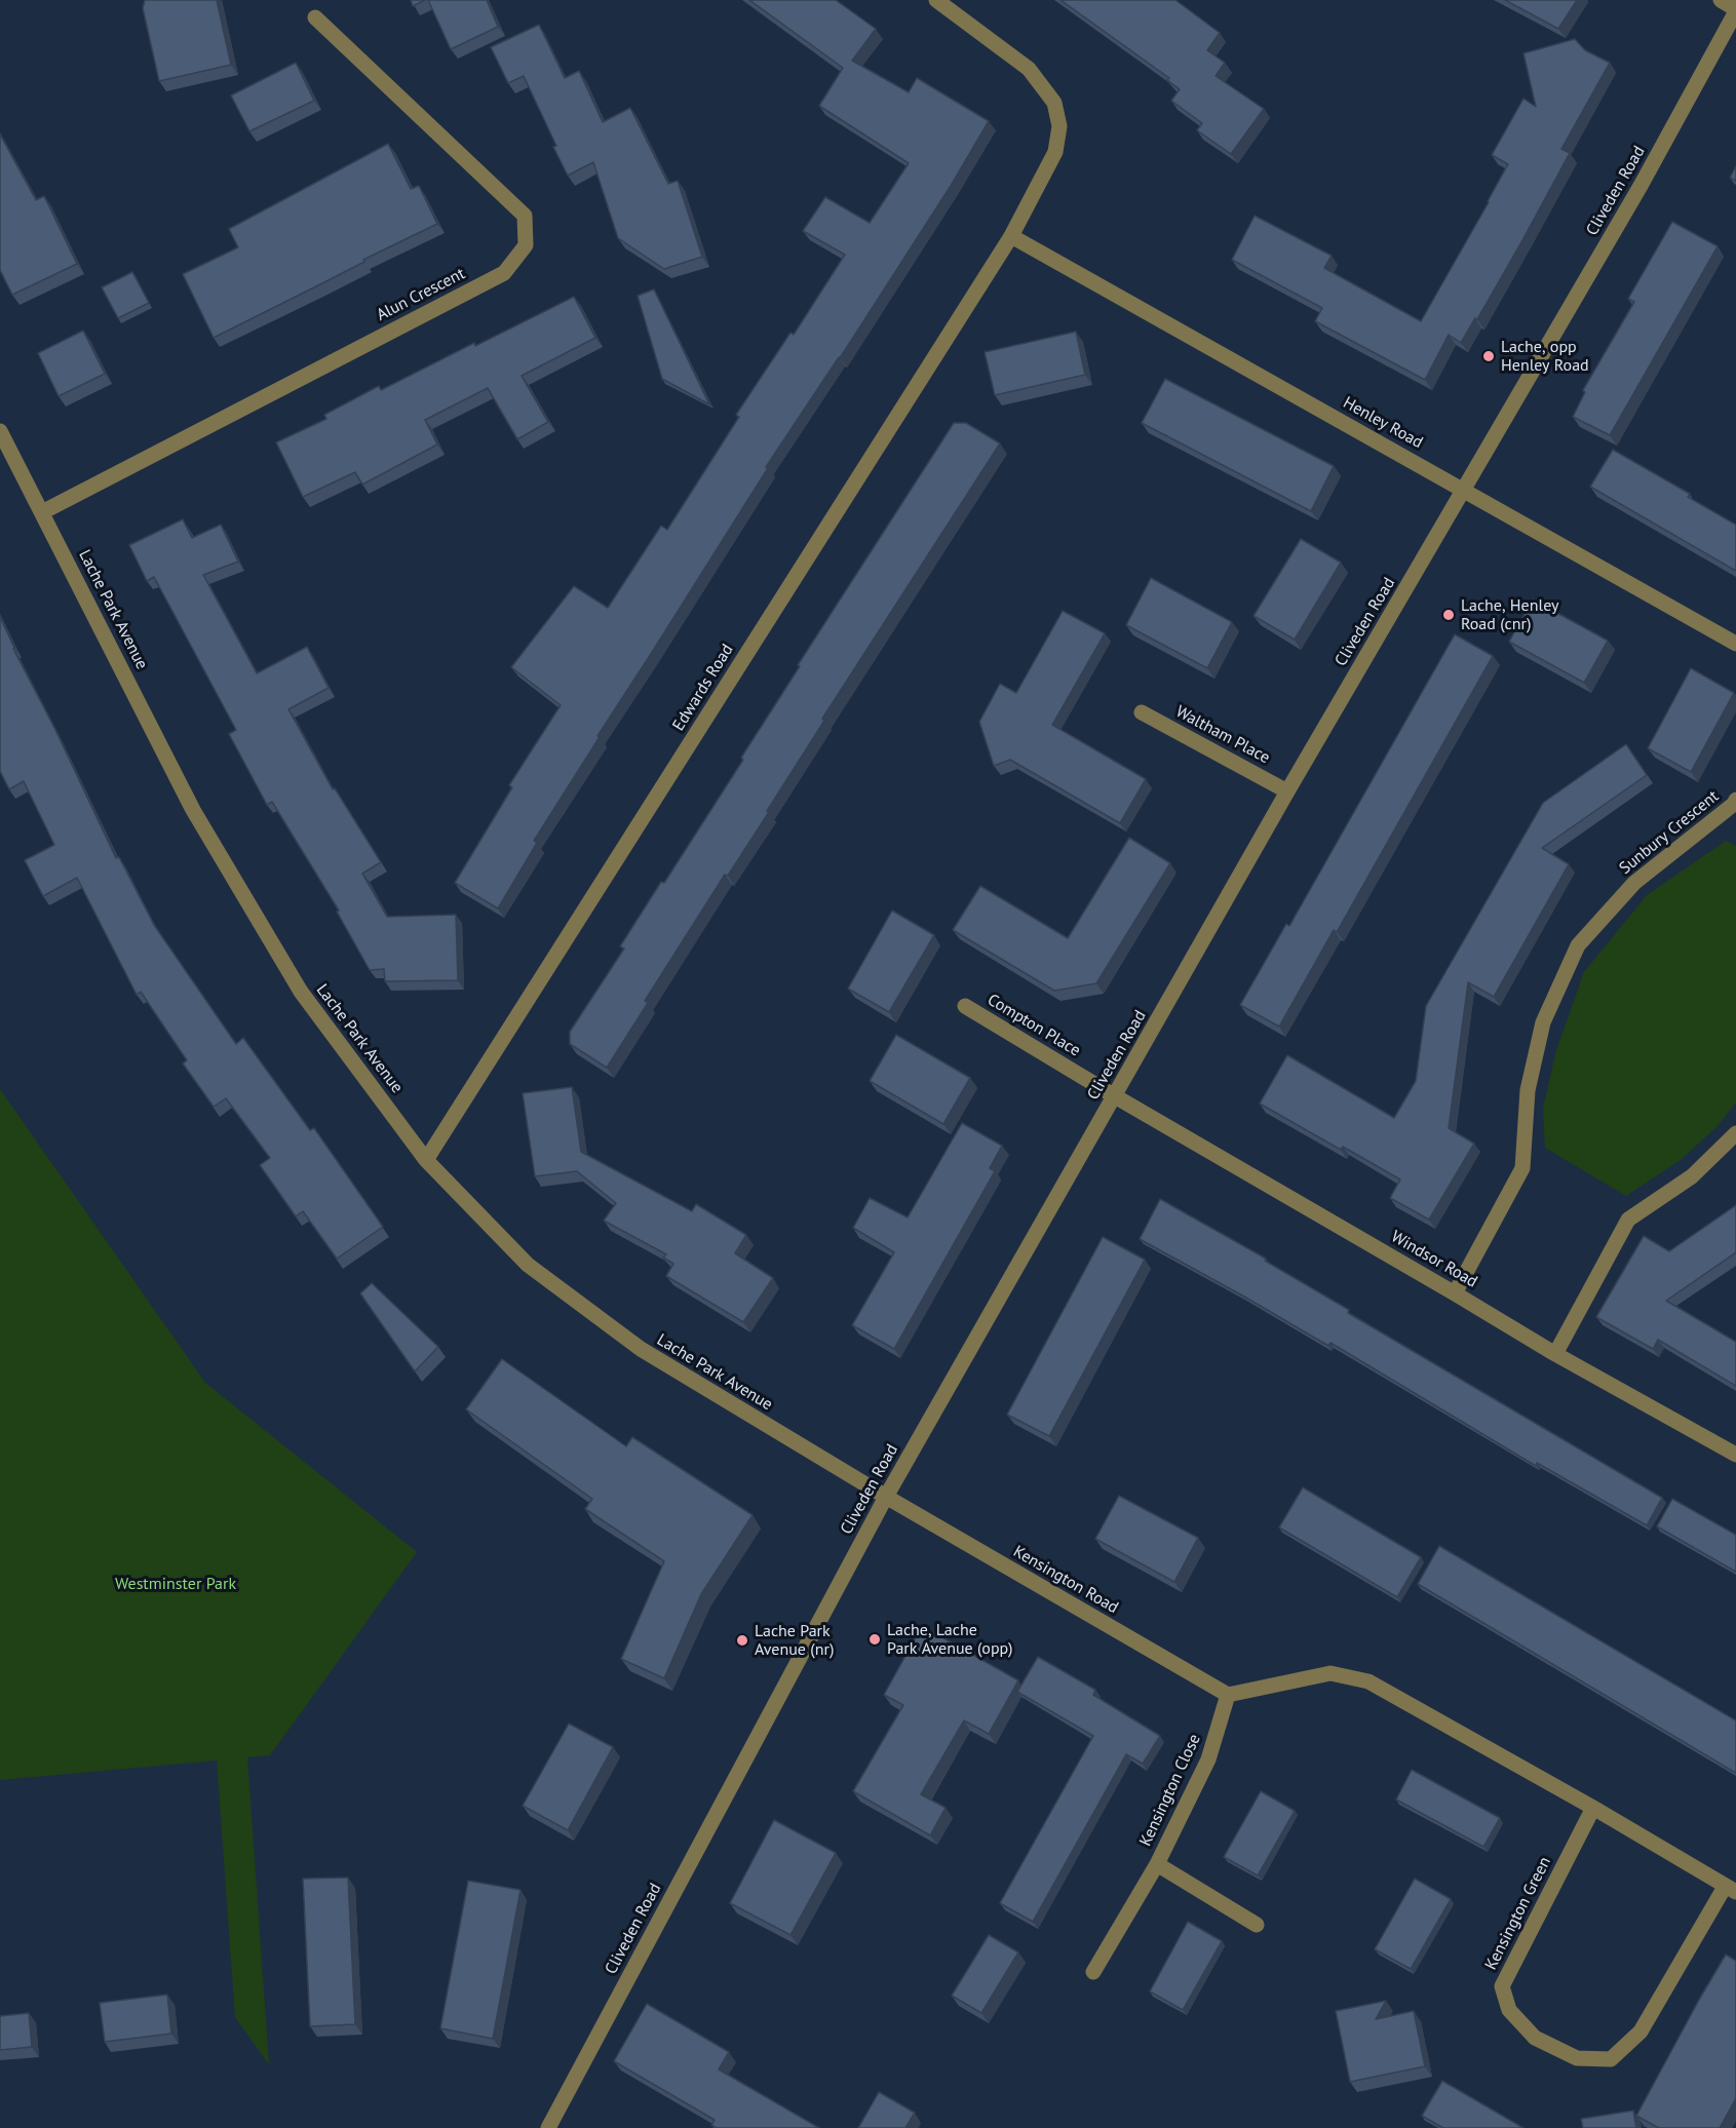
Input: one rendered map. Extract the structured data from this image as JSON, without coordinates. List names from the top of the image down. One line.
{"streets":{"street":["Cliveden Road","Alun Crescent","Henley Road","Lache Park Avenue","Edwards Road","Waltham Place","Sunbury Crescent","Compton Place","Windsor Road","Kensington Road","Kensington Close","Kensington Green"]},"crossings":[["Cliveden Road","Henley Road"],["Cliveden Road","Lache Park Avenue"],["Cliveden Road","Waltham Place"],["Cliveden Road","Compton Place"],["Cliveden Road","Windsor Road"],["Cliveden Road","Kensington Road"],["Alun Crescent","Lache Park Avenue"],["Henley Road","Edwards Road"],["Lache Park Avenue","Edwards Road"],["Lache Park Avenue","Kensington Road"],["Sunbury Crescent","Windsor Road"],["Compton Place","Windsor Road"],["Kensington Road","Kensington Close"],["Kensington Road","Kensington Green"],["Kensington Close","Kensington Green"]],"parks":["Westminster Park"],"places":["Lache, opp Henley Road","Lache, Henley Road (cnr)","Lache, Lache Park Avenue (opp)","Lache Park Avenue (nr)"]}
